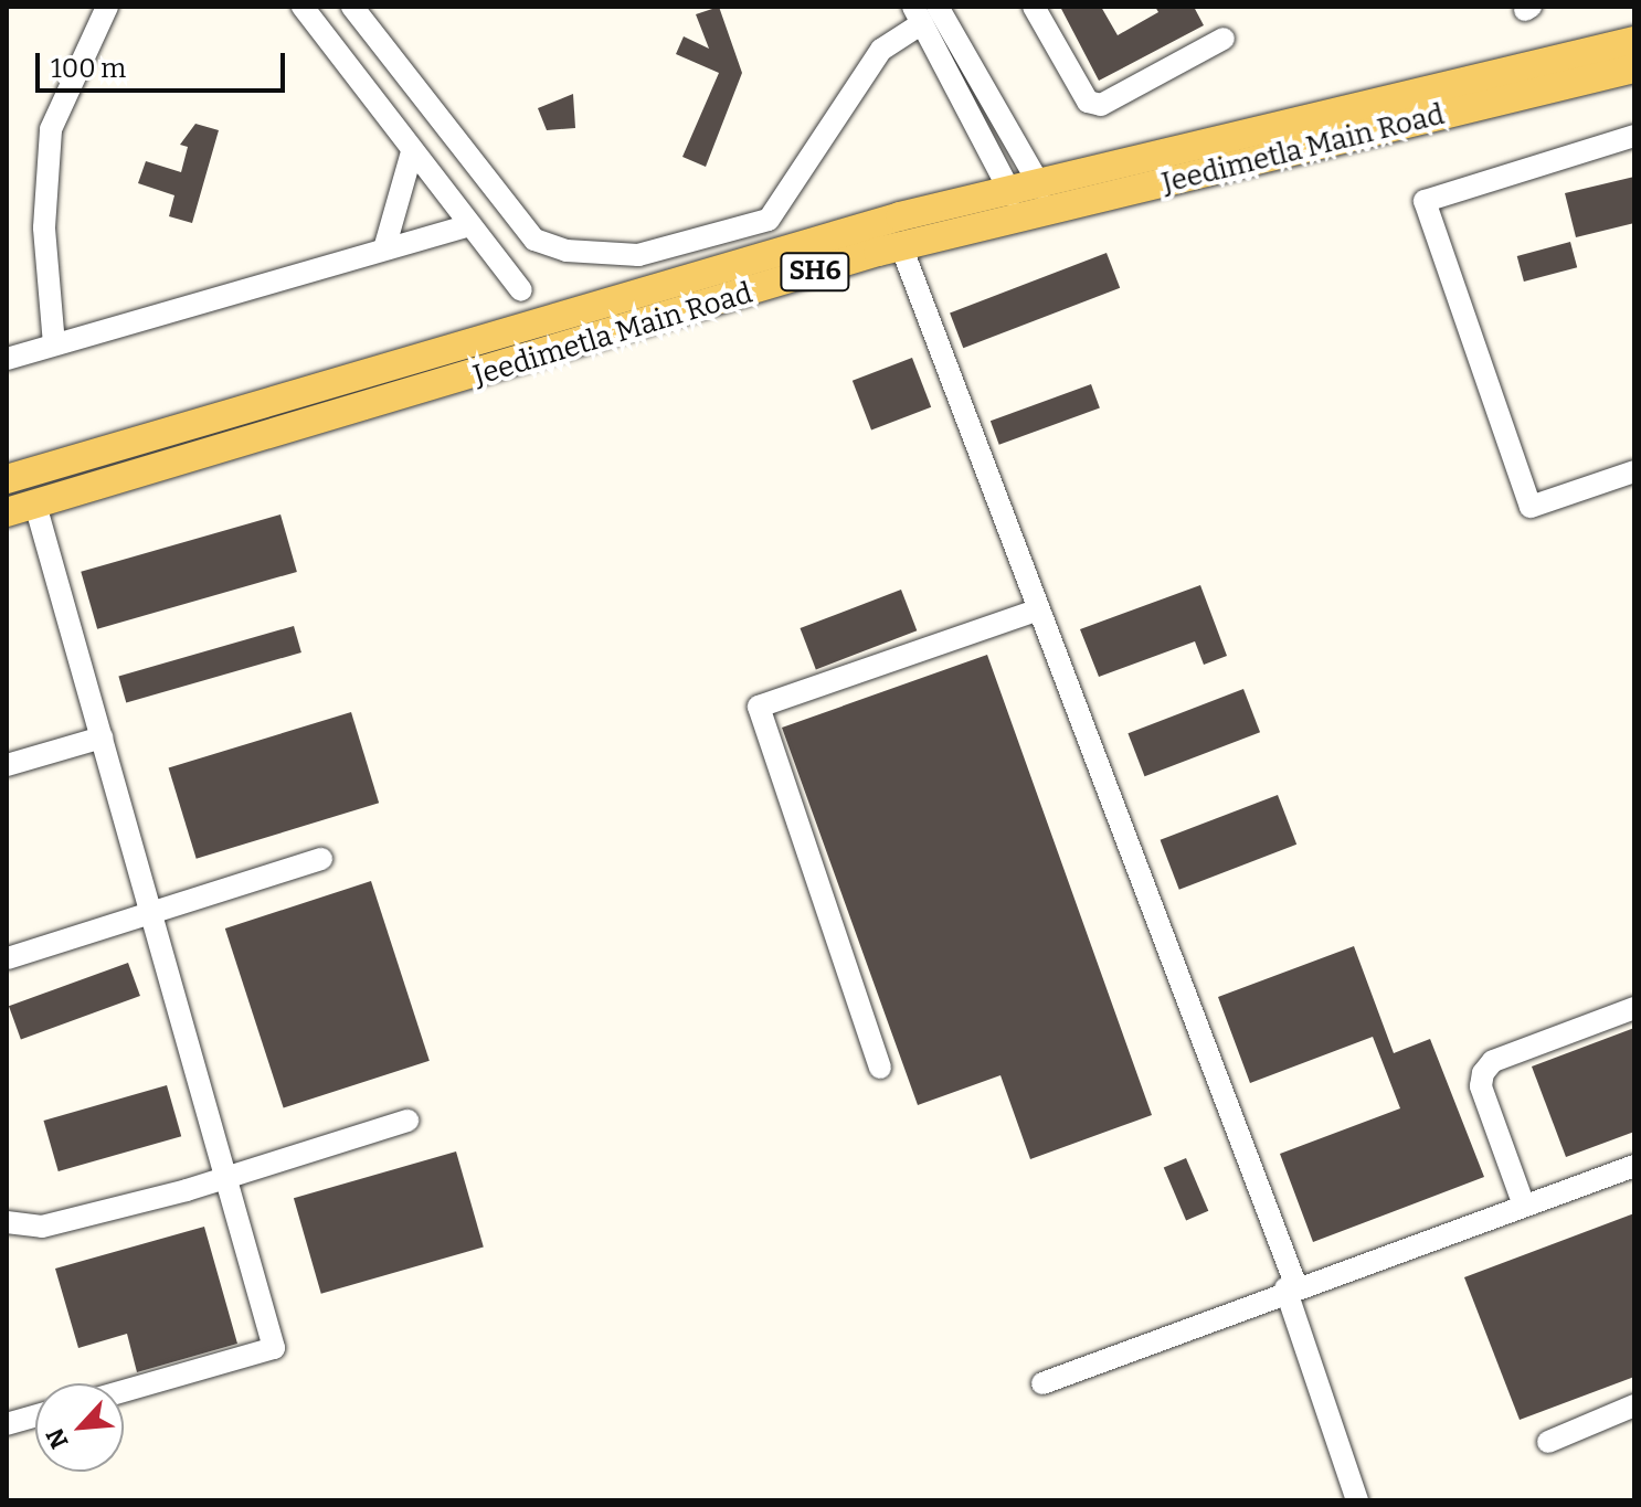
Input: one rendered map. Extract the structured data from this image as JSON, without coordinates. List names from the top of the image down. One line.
{"streets":{"main road":["Jeedimetla Main Road","SH6"]},"scale_bar":"100 m","north":"bottom left"}
